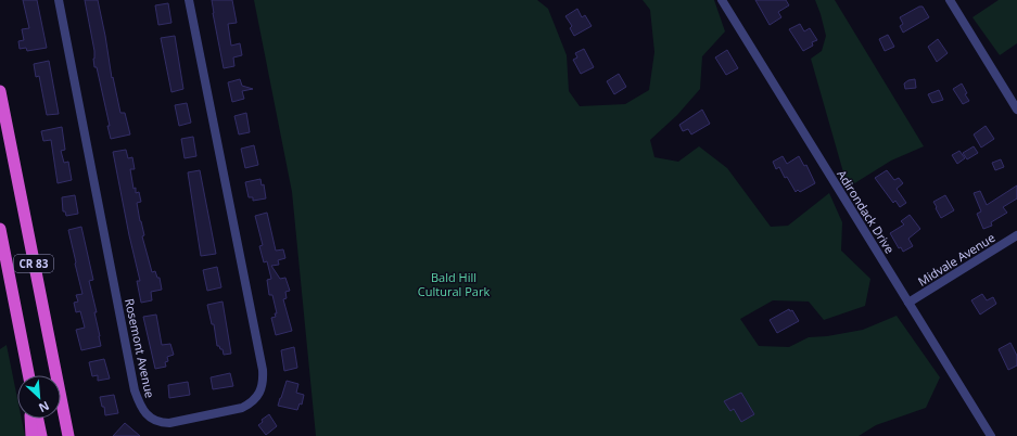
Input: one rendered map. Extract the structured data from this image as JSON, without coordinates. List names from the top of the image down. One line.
{"streets":{"highway":["CR 83"],"street":["Adirondack Drive","Midvale Avenue","Rosemont Avenue"]},"crossings":[["Adirondack Drive","Midvale Avenue"]],"parks":["Bald Hill Cultural Park"],"north":"bottom right"}
